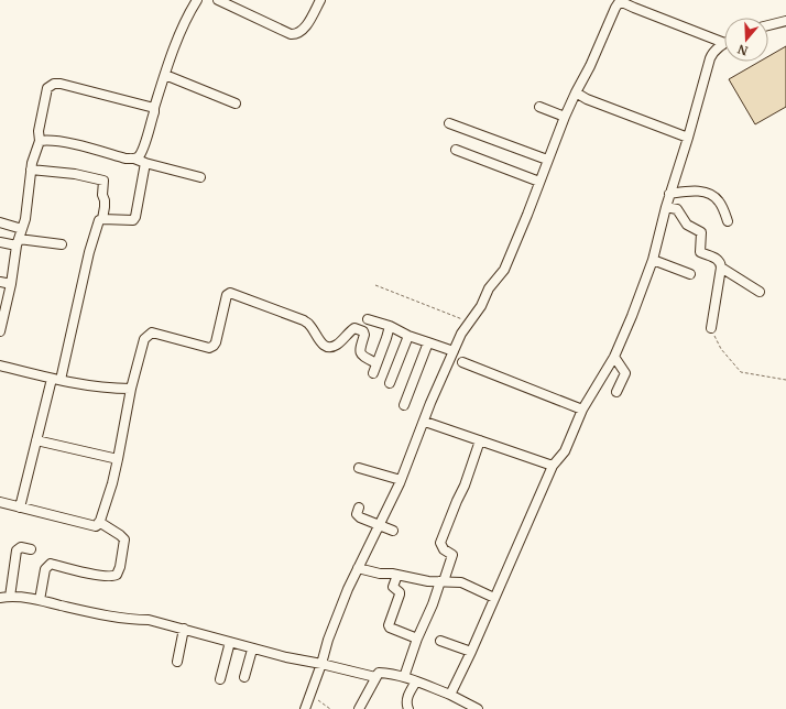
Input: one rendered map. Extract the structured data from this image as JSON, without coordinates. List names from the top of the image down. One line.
{"north":"bottom"}
